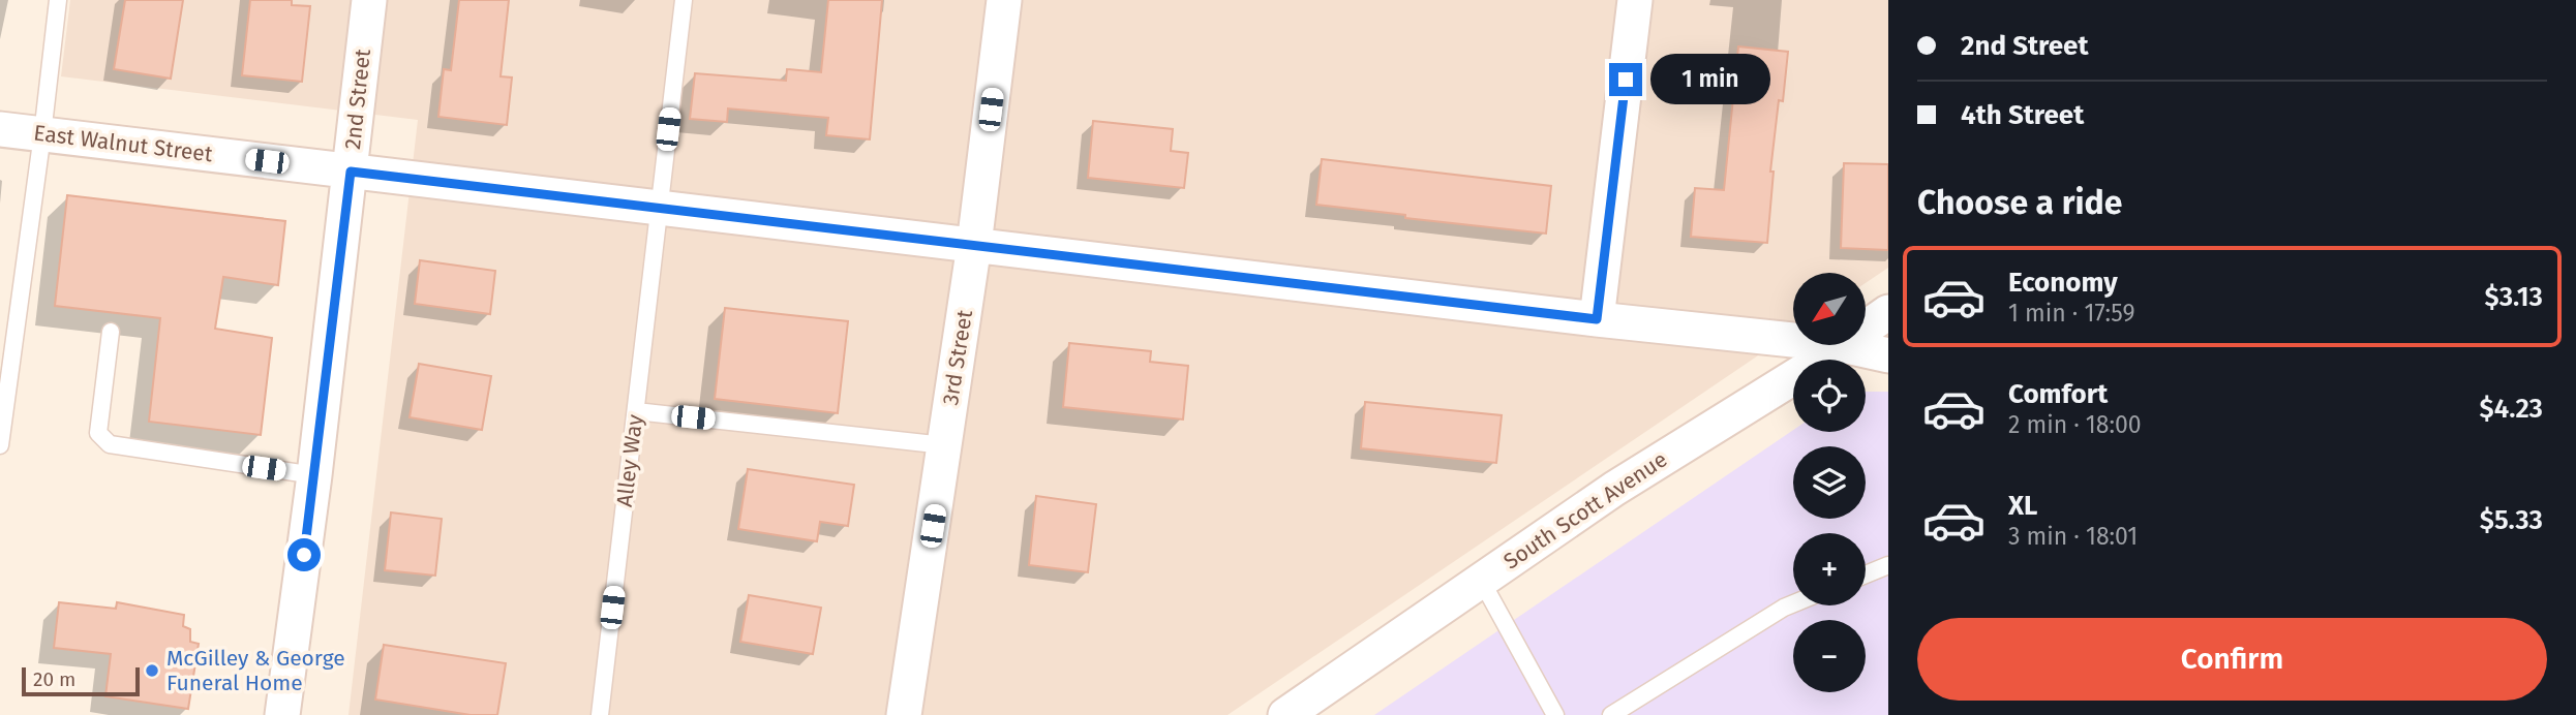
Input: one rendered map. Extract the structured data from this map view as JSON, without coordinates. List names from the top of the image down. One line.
{"streets":{"street":["2nd Street","East Walnut Street","3rd Street","South Scott Avenue"],"lane":["Alley Way"]},"crossings":[["2nd Street","East Walnut Street"],["East Walnut Street","3rd Street"],["East Walnut Street","Alley Way"],["East Walnut Street","South Scott Avenue"]],"places":["McGilley & George Funeral Home"],"scale_bar":"20 m","north":"bottom left","page":{"banner":["2nd Street","4th Street"],"bubble":"1 min","heading":"Choose a ride","list":[{"name":"Economy","note":"1 min · 17:59","value":"$3.13"},{"name":"Comfort","note":"2 min · 18:00","value":"$4.23"},{"name":"XL","note":"3 min · 18:01","value":"$5.33"}],"map_buttons":["+","−"],"buttons":"Confirm","scale":"20 m"}}
